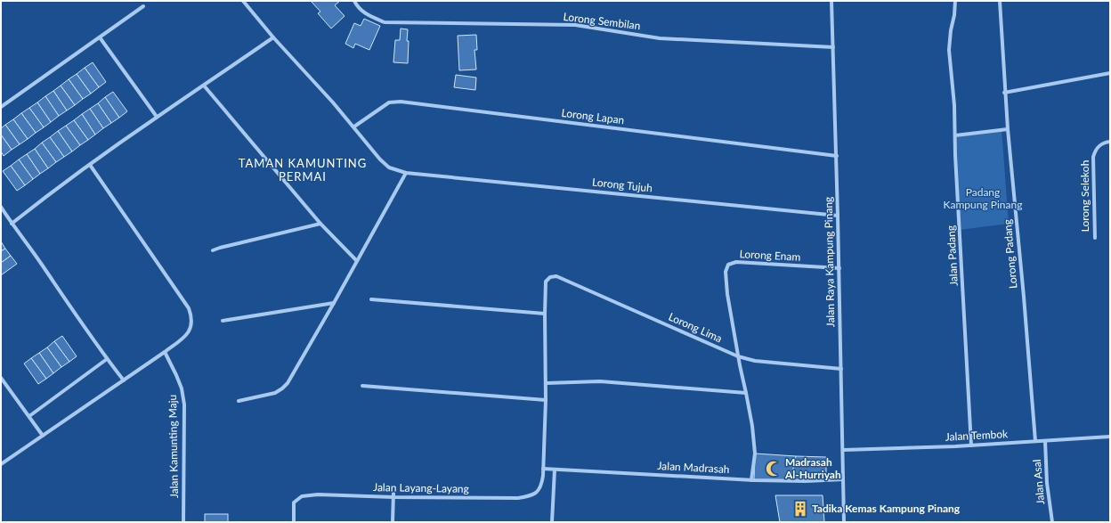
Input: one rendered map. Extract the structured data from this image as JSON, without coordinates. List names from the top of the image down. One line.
{"streets":{"street":["Lorong Sembilan","Lorong Lapan","Lorong Tujuh","Lorong Selekoh","Lorong Padang","Lorong Enam","Jalan Padang","Jalan Raya Kampung Pinang","Lorong Lima","Jalan Tembok","Jalan Kamunting Maju","Jalan Madrasah","Jalan Asal","Jalan Layang-Layang"]},"crossings":[["Lorong Sembilan","Jalan Raya Kampung Pinang"],["Lorong Lapan","Lorong Tujuh"],["Lorong Lapan","Jalan Raya Kampung Pinang"],["Lorong Tujuh","Jalan Raya Kampung Pinang"],["Lorong Padang","Jalan Tembok"],["Lorong Enam","Jalan Raya Kampung Pinang"],["Lorong Enam","Lorong Lima"],["Jalan Padang","Jalan Tembok"],["Jalan Raya Kampung Pinang","Lorong Lima"],["Jalan Raya Kampung Pinang","Jalan Tembok"],["Jalan Raya Kampung Pinang","Jalan Madrasah"],["Jalan Tembok","Jalan Asal"],["Jalan Madrasah","Jalan Layang-Layang"]],"districts":["TAMAN KAMUNTING PERMAI"],"parks":["Padang Kampung Pinang"],"places":{"mosque":["Madrasah Al-Hurriyah"],"building":["Tadika Kemas Kampung Pinang"]}}
